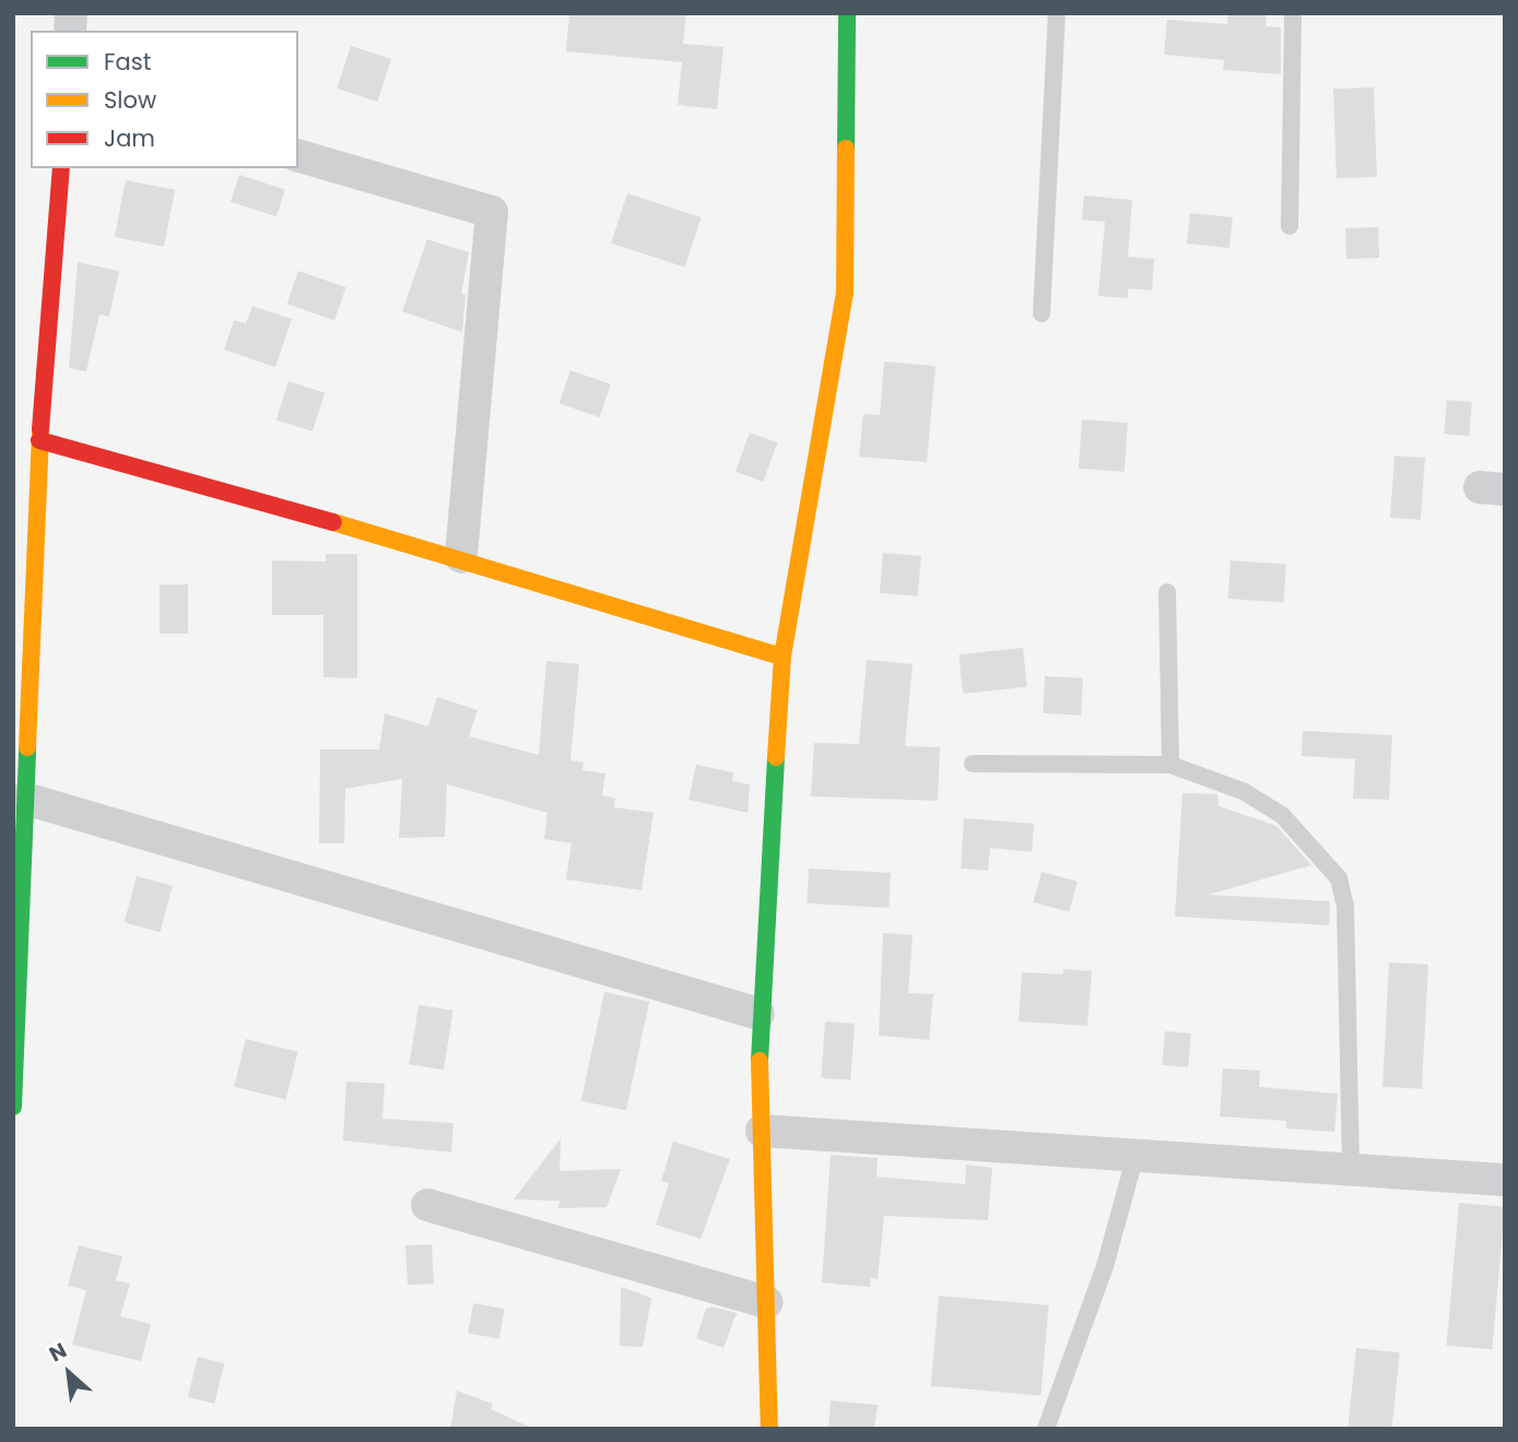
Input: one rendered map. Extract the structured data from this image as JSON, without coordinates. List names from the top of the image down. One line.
{"legend":["Fast","Slow","Jam"],"north":"top left"}
